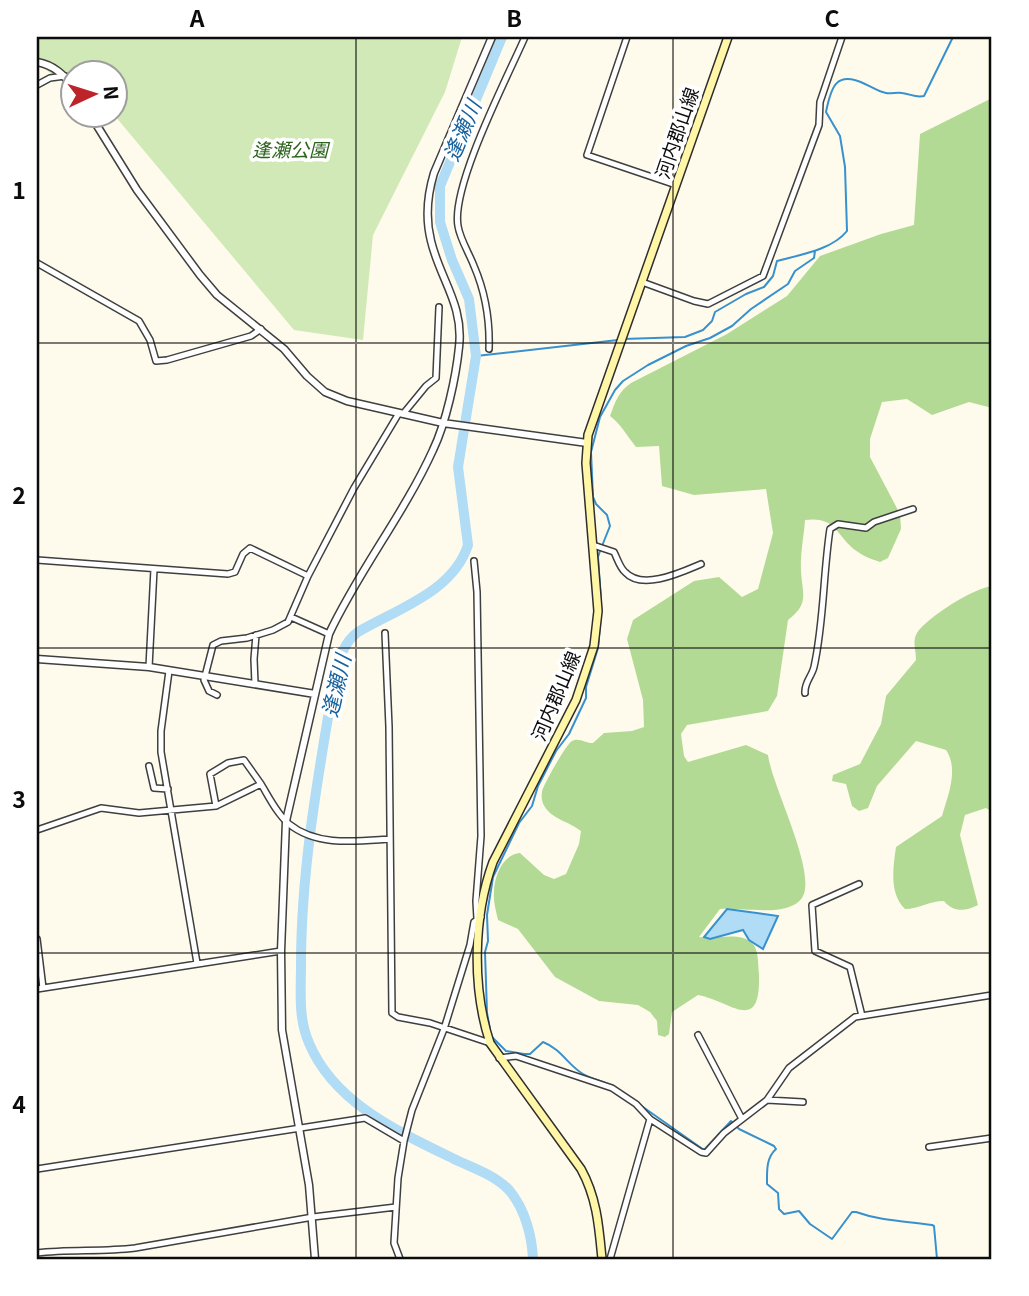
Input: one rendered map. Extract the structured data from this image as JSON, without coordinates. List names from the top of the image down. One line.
{"streets":{"main road":["河内郡山線"]},"water":["逢瀬川"],"parks":["逢瀬公園"],"north":"right","grid":{"columns":["A","B","C"],"rows":["1","2","3","4"]}}
